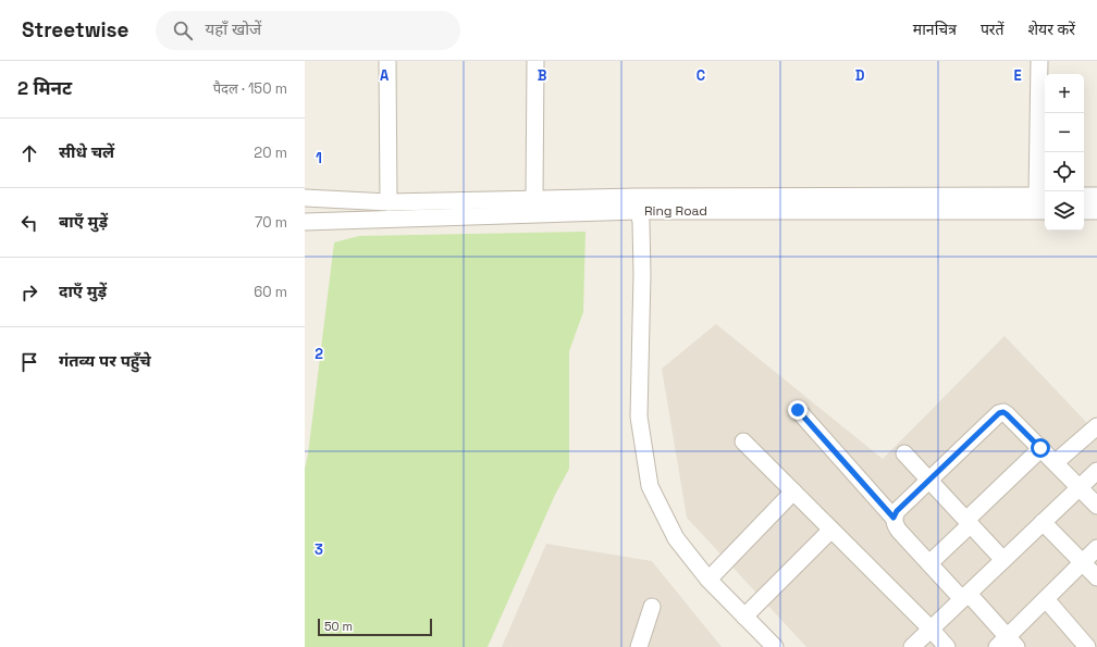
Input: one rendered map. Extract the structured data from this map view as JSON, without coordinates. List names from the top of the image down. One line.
{"streets":{"street":["Ring Road"]},"scale_bar":"50 m","page":{"header":"Streetwise","search":"यहाँ खोजें","nav":["मानचित्र","परतें","शेयर करें"],"heading":["2 मिनट","पैदल · 150 m"],"map_buttons":["+","−"],"list":[["सीधे चलें","20 m"],["बाएँ मुड़ें","70 m"],["दाएँ मुड़ें","60 m"],"गंतव्य पर पहुँचे"],"scale":"50 m"},"grid":{"columns":["A","B","C","D","E"],"rows":["1","2","3"]}}
